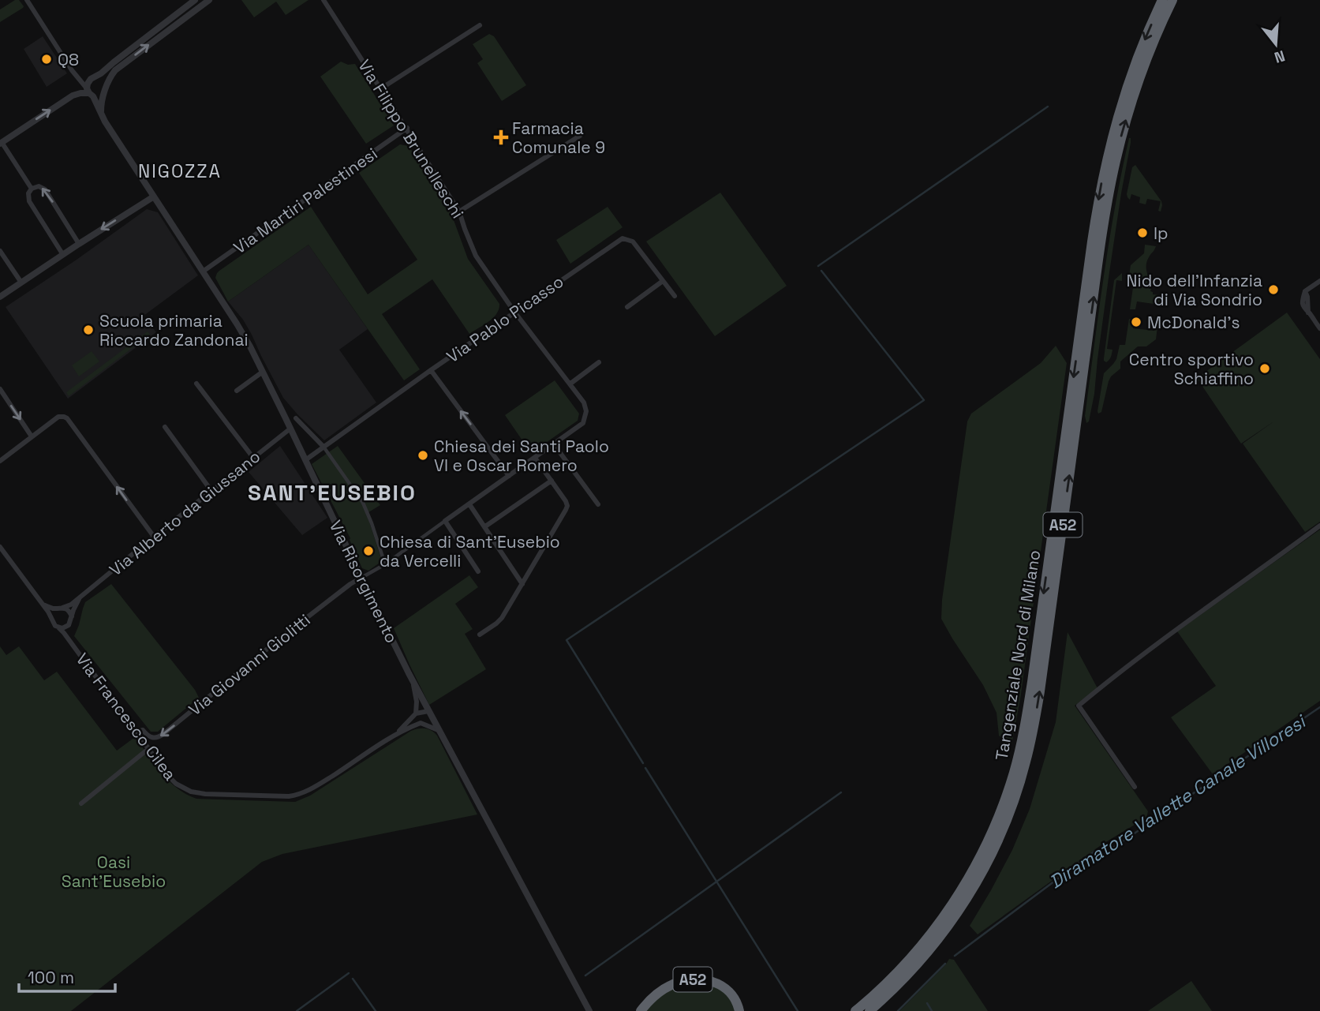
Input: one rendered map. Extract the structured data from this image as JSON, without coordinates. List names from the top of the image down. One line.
{"streets":{"highway":["A52","Tangenziale Nord di Milano"],"street":["Via Filippo Brunelleschi","Via Martiri Palestinesi","Via Pablo Picasso","Via Alberto da Giussano","Via Risorgimento","Via Giovanni Giolitti","Via Francesco Cilea"]},"crossings":[["Via Filippo Brunelleschi","Via Martiri Palestinesi"],["Via Filippo Brunelleschi","Via Pablo Picasso"],["Via Martiri Palestinesi","Via Risorgimento"],["Via Pablo Picasso","Via Risorgimento"],["Via Alberto da Giussano","Via Risorgimento"],["Via Alberto da Giussano","Via Francesco Cilea"],["A52","Tangenziale Nord di Milano"],["Via Risorgimento","Via Giovanni Giolitti"],["Via Risorgimento","Via Francesco Cilea"],["Via Giovanni Giolitti","Via Francesco Cilea"]],"one_way":["Via Giovanni Giolitti"],"districts":["NIGOZZA","SANT'EUSEBIO"],"water":["Diramatore Vallette Canale Villoresi"],"parks":["Oasi Sant'Eusebio"],"places":{"other":["Q8","Ip","Nido dell'Infanzia di Via Sondrio","McDonald's","Scuola primaria Riccardo Zandonai","Centro sportivo Schiaffino","Chiesa dei Santi Paolo VI e Oscar Romero","Chiesa di Sant'Eusebio da Vercelli"],"health":["Farmacia Comunale 9"]},"scale_bar":"100 m","north":"bottom"}
